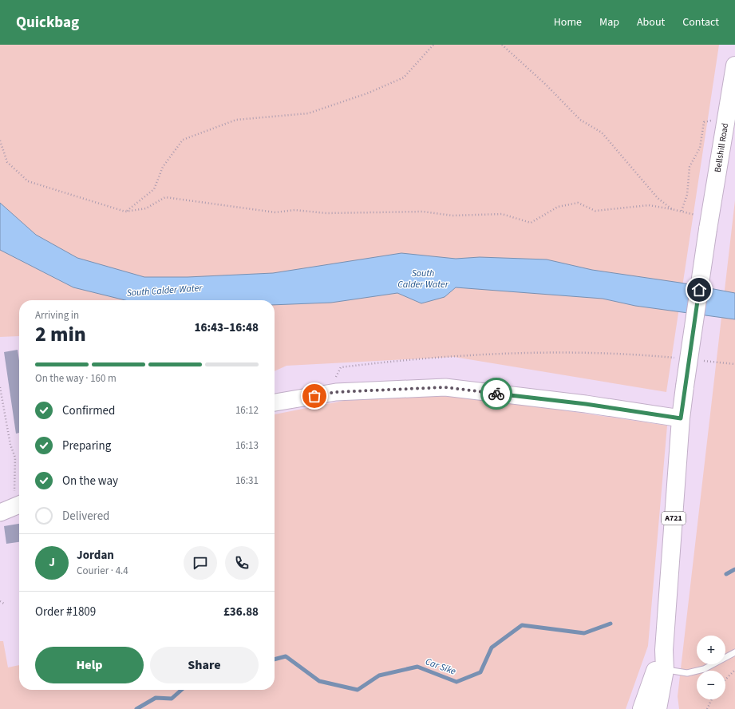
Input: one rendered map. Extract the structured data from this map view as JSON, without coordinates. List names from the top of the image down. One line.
{"streets":{"main road":["Bellshill Road","A721"]},"crossings":[["Bellshill Road","A721"]],"water":["South Calder Water","Car Sike"],"page":{"header":"Quickbag","nav":["Home","Map","About","Contact"],"heading":["2 min","Arriving in","16:43–16:48"],"panel":["Jordan","Courier · 4.4","Order #1809","£36.88"],"bar":"On the way · 160 m","list":[["Confirmed","16:12"],["Preparing","16:13"],["On the way","16:31"],"Delivered"],"round":"J","map_buttons":["+","−"],"buttons":["Help","Share"]}}
